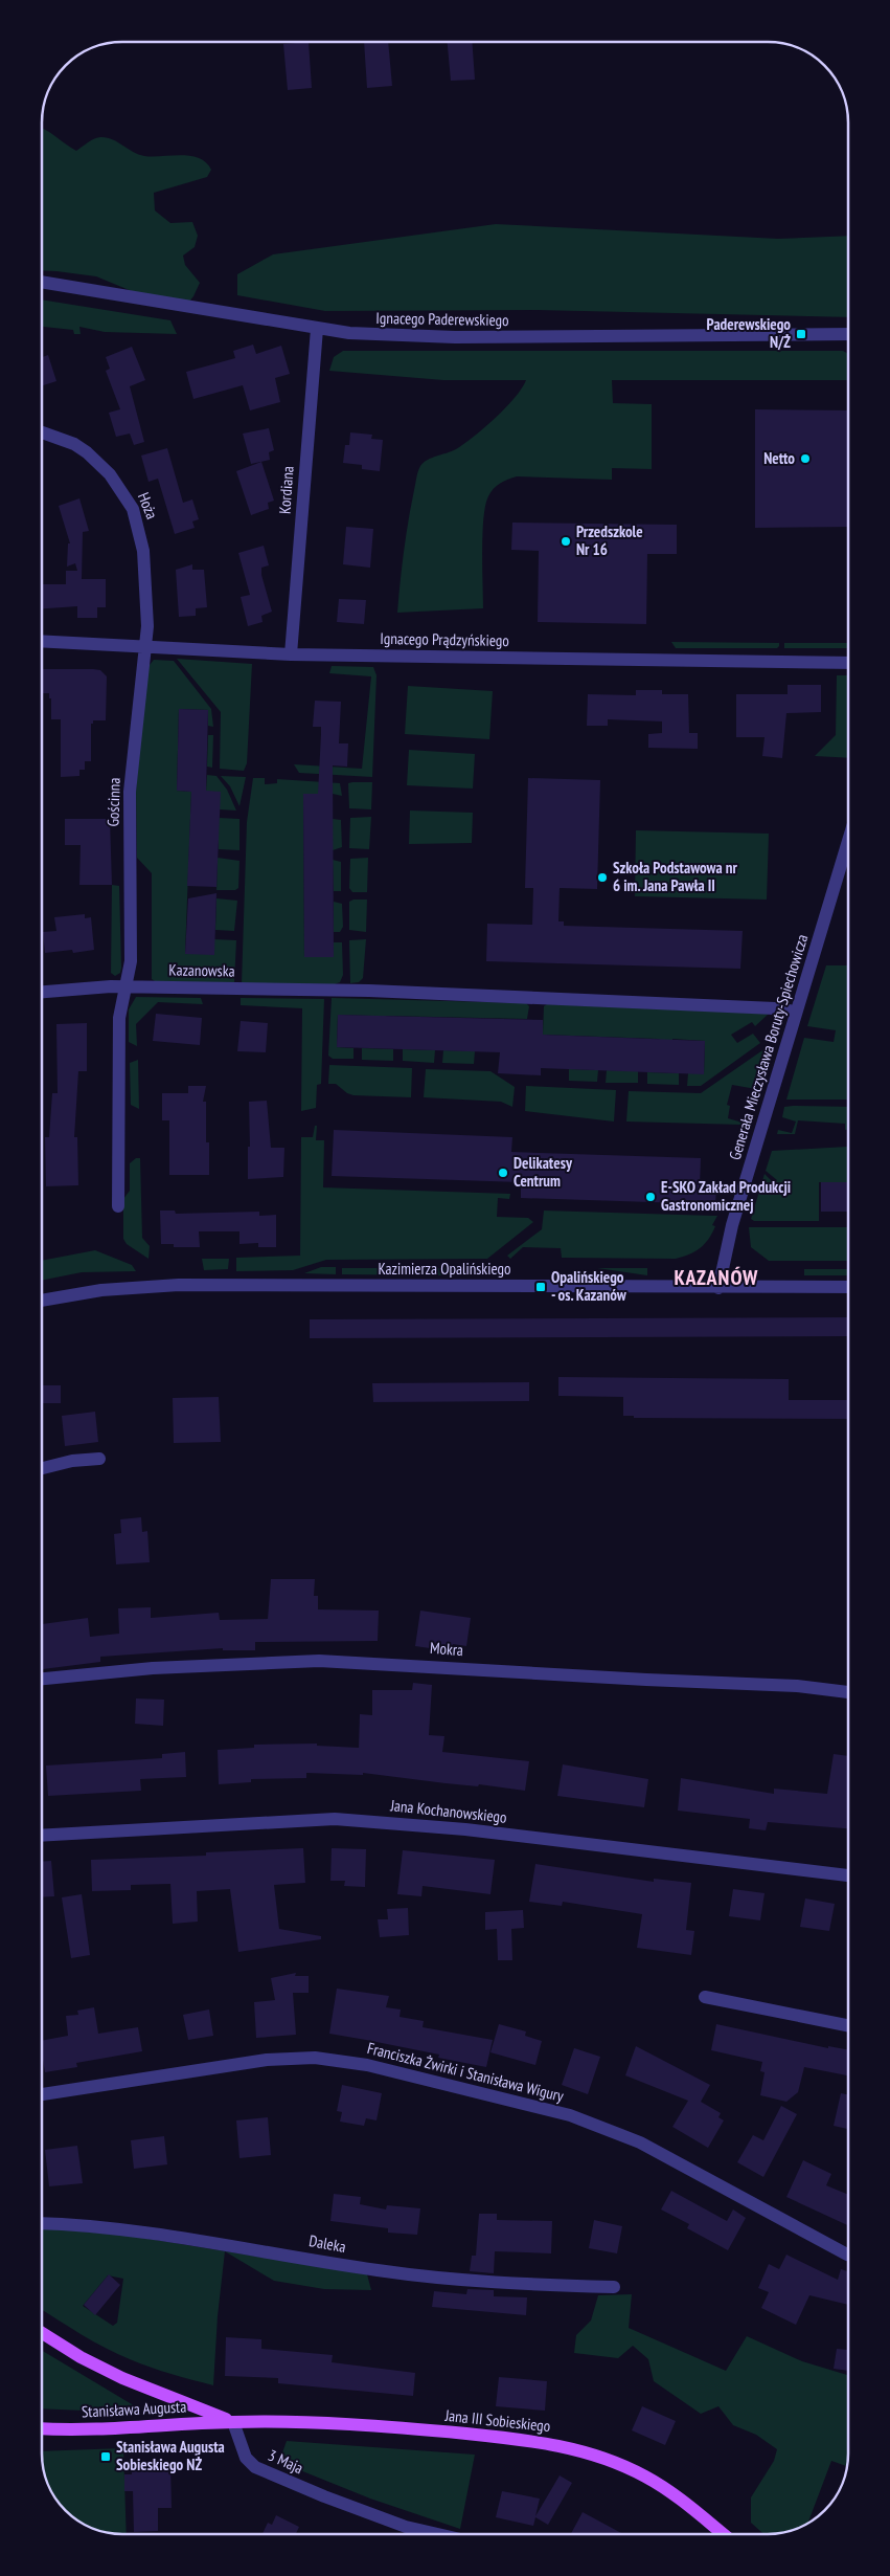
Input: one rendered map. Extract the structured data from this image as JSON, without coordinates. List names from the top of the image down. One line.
{"streets":{"main road":["Stanisława Augusta","Jana III Sobieskiego"],"street":["Ignacego Paderewskiego","Kordiana","Hoża","Ignacego Prądzyńskiego","Gościnna","Kazanowska","Generała Mieczysława Boruty-Spiechowicza","Kazimierza Opalińskiego","Mokra","Jana Kochanowskiego","Franciszka Żwirki i Stanisława Wigury","Daleka","3 Maja"]},"crossings":[["Ignacego Paderewskiego","Kordiana"],["Kordiana","Ignacego Prądzyńskiego"],["Hoża","Ignacego Prądzyńskiego"],["Hoża","Gościnna"],["Ignacego Prądzyńskiego","Gościnna"],["Gościnna","Kazanowska"],["Kazanowska","Generała Mieczysława Boruty-Spiechowicza"],["Generała Mieczysława Boruty-Spiechowicza","Kazimierza Opalińskiego"],["Stanisława Augusta","Jana III Sobieskiego"],["Stanisława Augusta","3 Maja"],["Jana III Sobieskiego","3 Maja"]],"districts":["KAZANÓW"],"places":{"transit":["Paderewskiego N/Ż","Opalińskiego - os. Kazanów","Stanisława Augusta Sobieskiego NŻ"],"other":["Netto","Przedszkole Nr 16","Szkoła Podstawowa nr 6 im. Jana Pawła II","Delikatesy Centrum","E-SKO Zakład Produkcji Gastronomicznej"]}}
